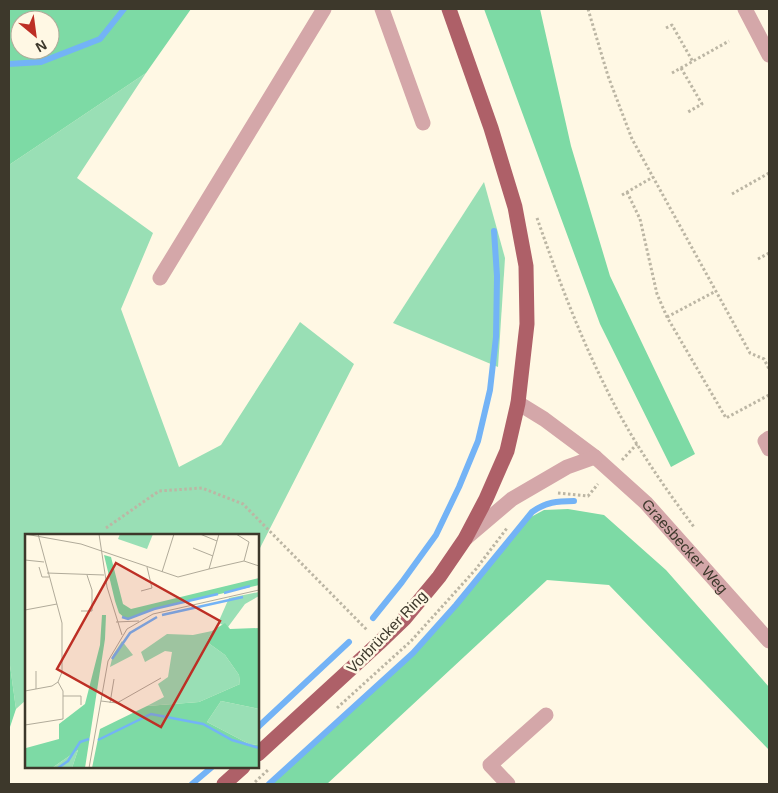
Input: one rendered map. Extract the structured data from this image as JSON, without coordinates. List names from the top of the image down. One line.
{"streets":{"main road":["Vorbrücker Ring"],"street":["Graesbecker Weg"]},"crossings":[["Graesbecker Weg","Vorbrücker Ring"]],"north":"bottom right"}
